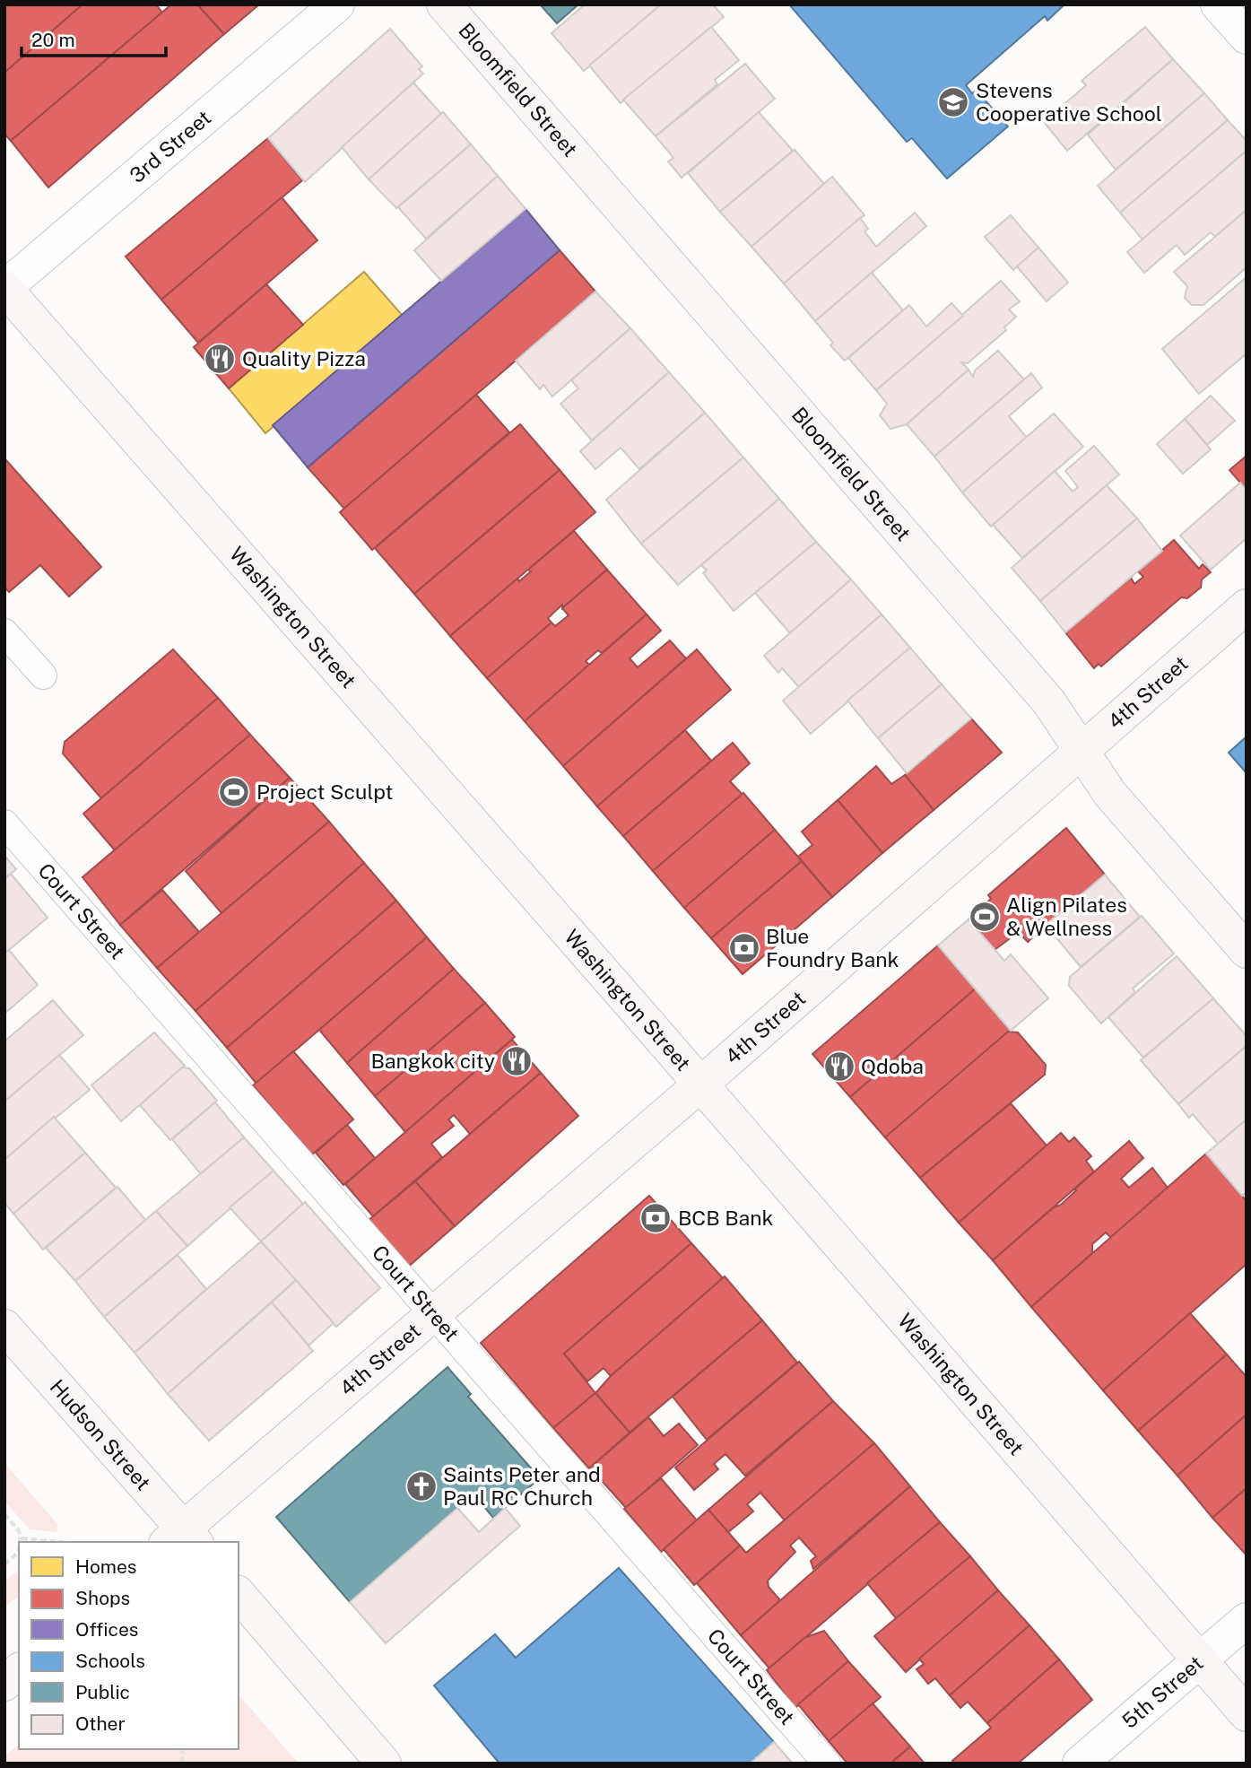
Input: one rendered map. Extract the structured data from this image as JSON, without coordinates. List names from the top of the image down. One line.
{"streets":{"street":["Bloomfield Street","3rd Street","Washington Street","4th Street","Hudson Street","5th Street"],"lane":["Court Street"]},"crossings":[["Bloomfield Street","4th Street"],["3rd Street","Washington Street"],["Washington Street","4th Street"],["Washington Street","5th Street"],["4th Street","Court Street"],["4th Street","Hudson Street"]],"places":{"school or university":["Stevens Cooperative School"],"restaurant":["Quality Pizza","Bangkok city","Qdoba"],"sports":["Project Sculpt","Align Pilates & Wellness"],"bank":["Blue Foundry Bank","BCB Bank"],"church":["Saints Peter and Paul RC Church"]},"legend":["Homes","Shops","Offices","Schools","Public","Other"],"scale_bar":"20 m"}
